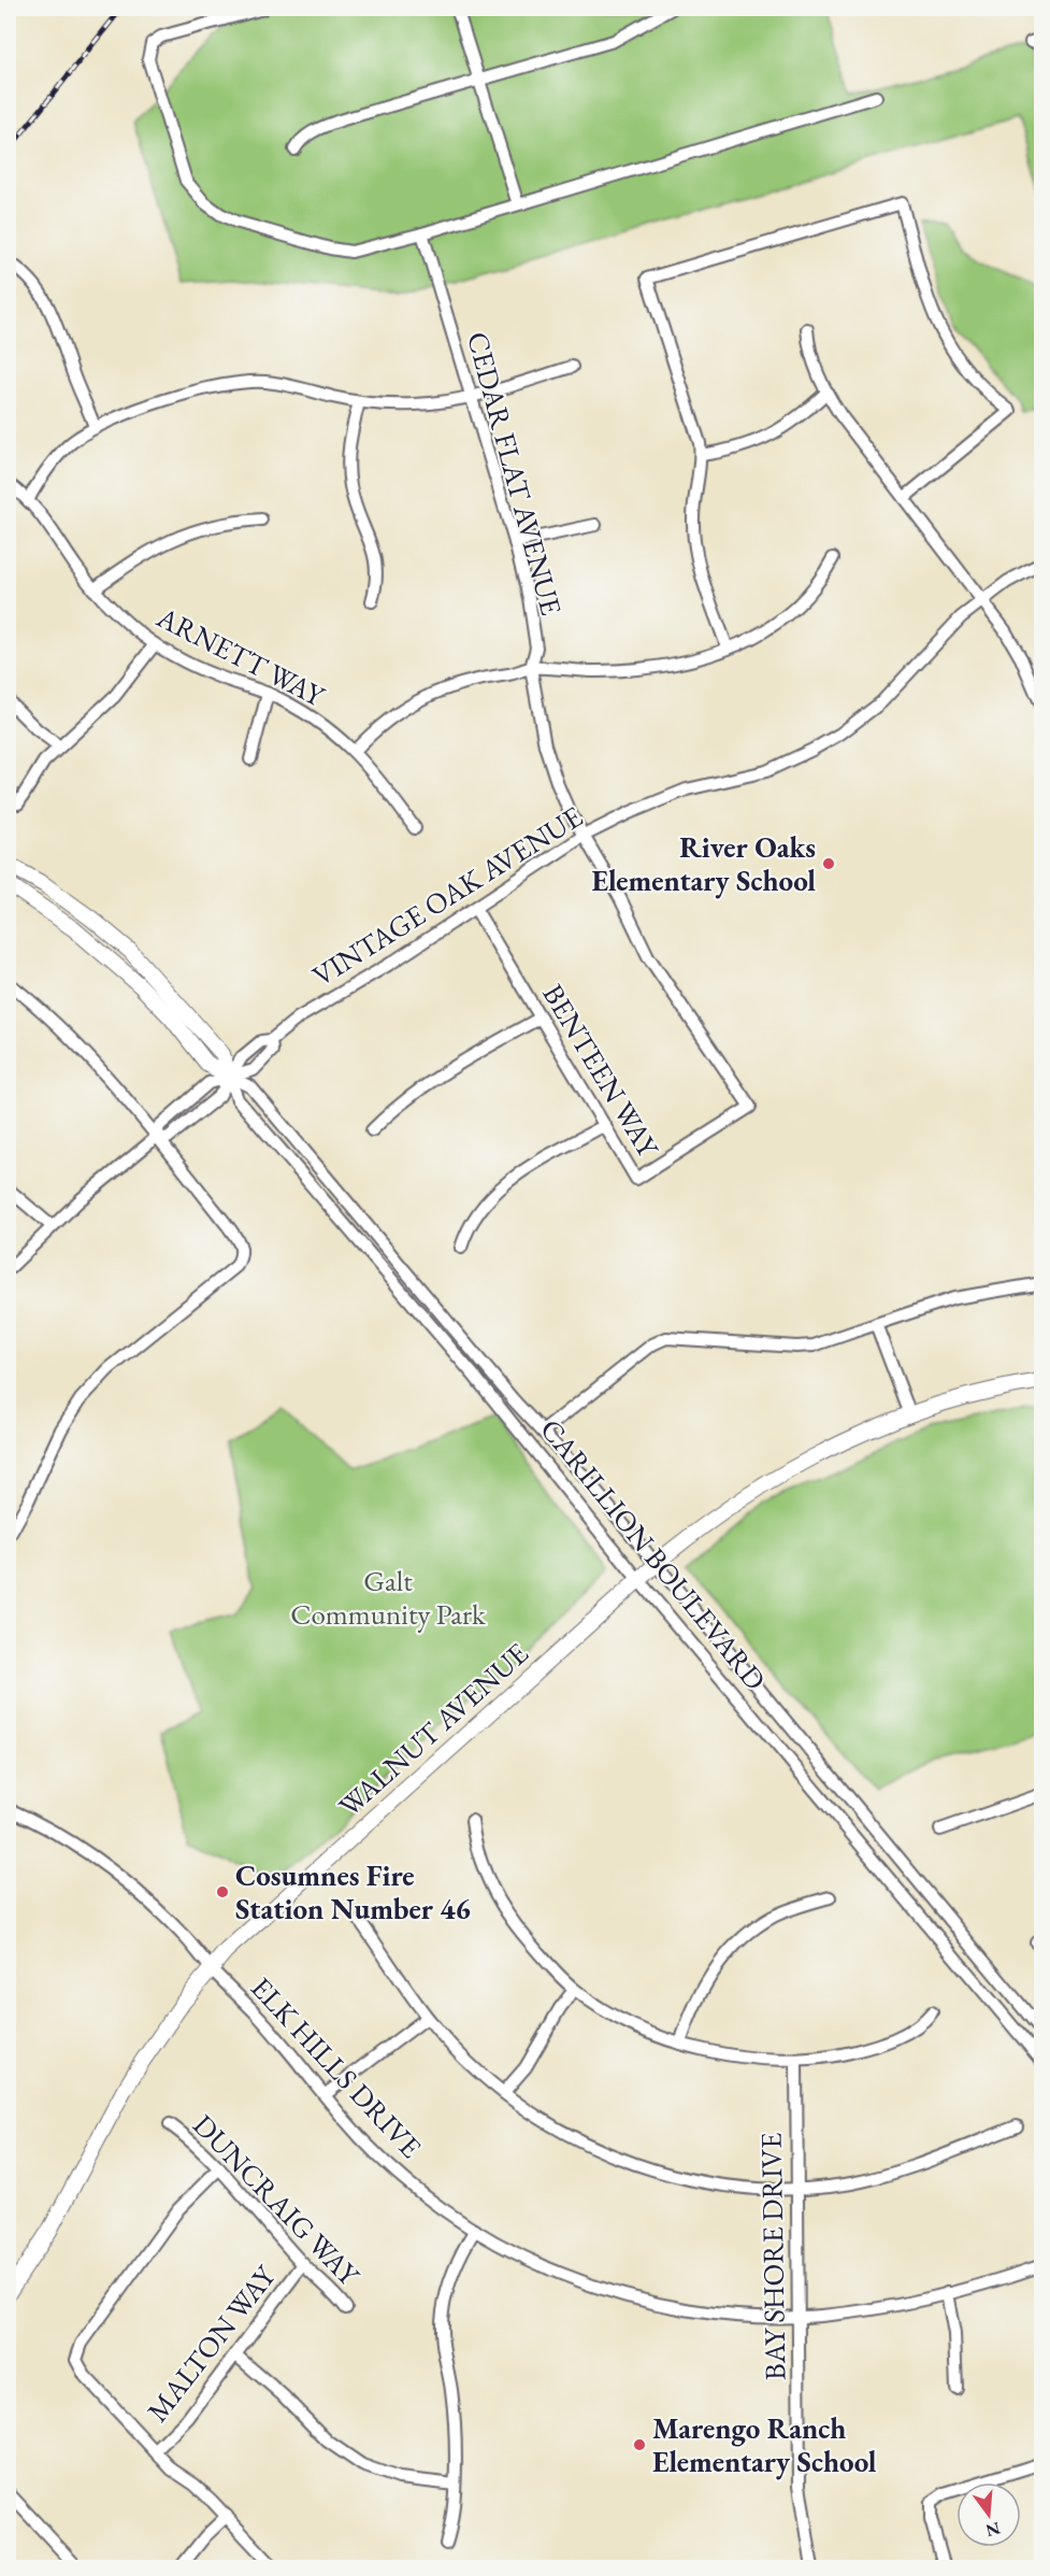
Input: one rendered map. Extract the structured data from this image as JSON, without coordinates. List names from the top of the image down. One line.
{"streets":{"street":["CEDAR FLAT AVENUE","ARNETT WAY","VINTAGE OAK AVENUE","BENTEEN WAY","CARILLION BOULEVARD","WALNUT AVENUE","ELK HILLS DRIVE","DUNCRAIG WAY","BAY SHORE DRIVE","MALTON WAY"]},"crossings":[["CEDAR FLAT AVENUE","VINTAGE OAK AVENUE"],["CEDAR FLAT AVENUE","BENTEEN WAY"],["VINTAGE OAK AVENUE","BENTEEN WAY"],["VINTAGE OAK AVENUE","CARILLION BOULEVARD"],["CARILLION BOULEVARD","WALNUT AVENUE"],["WALNUT AVENUE","ELK HILLS DRIVE"],["ELK HILLS DRIVE","BAY SHORE DRIVE"],["DUNCRAIG WAY","MALTON WAY"]],"parks":["Galt Community Park"],"places":["River Oaks Elementary School","Cosumnes Fire Station Number 46","Marengo Ranch Elementary School"],"north":"bottom"}
